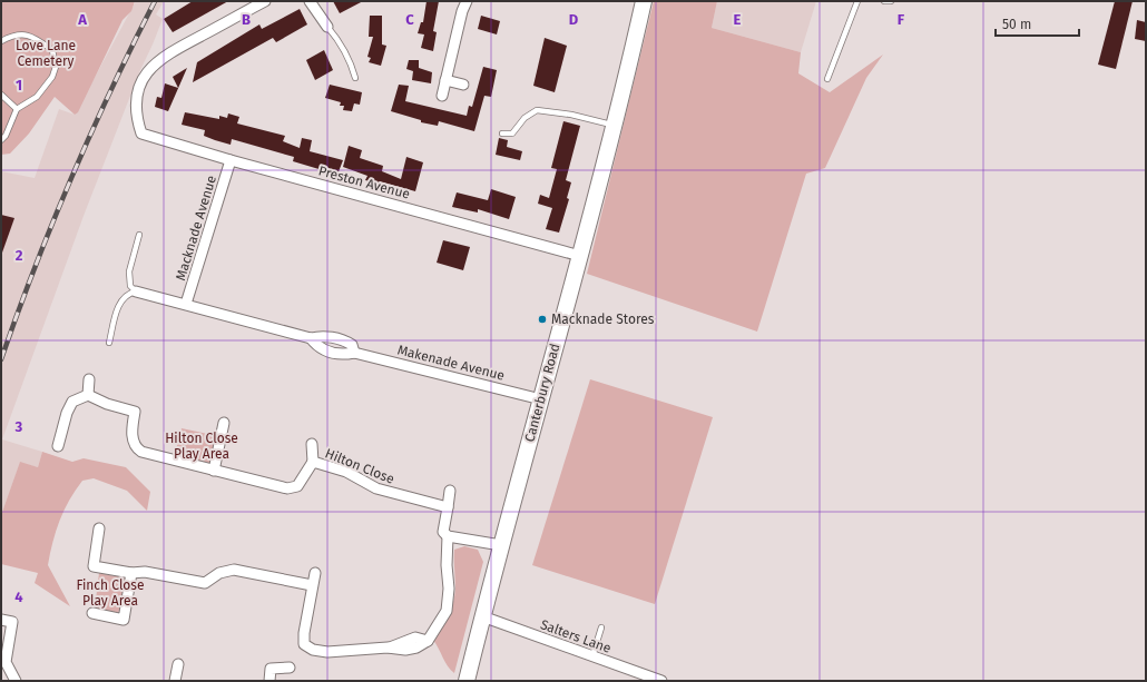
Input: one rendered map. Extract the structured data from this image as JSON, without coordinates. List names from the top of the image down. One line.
{"streets":{"main road":["Canterbury Road"],"street":["Preston Avenue","Macknade Avenue","Makenade Avenue","Hilton Close","Salters Lane"]},"crossings":[["Preston Avenue","Macknade Avenue"],["Preston Avenue","Canterbury Road"],["Macknade Avenue","Makenade Avenue"],["Makenade Avenue","Canterbury Road"],["Canterbury Road","Salters Lane"]],"parks":["Love Lane Cemetery","Hilton Close Play Area","Finch Close Play Area"],"places":["Macknade Stores"],"scale_bar":"50 m","grid":{"columns":["A","B","C","D","E","F"],"rows":["1","2","3","4"]}}
